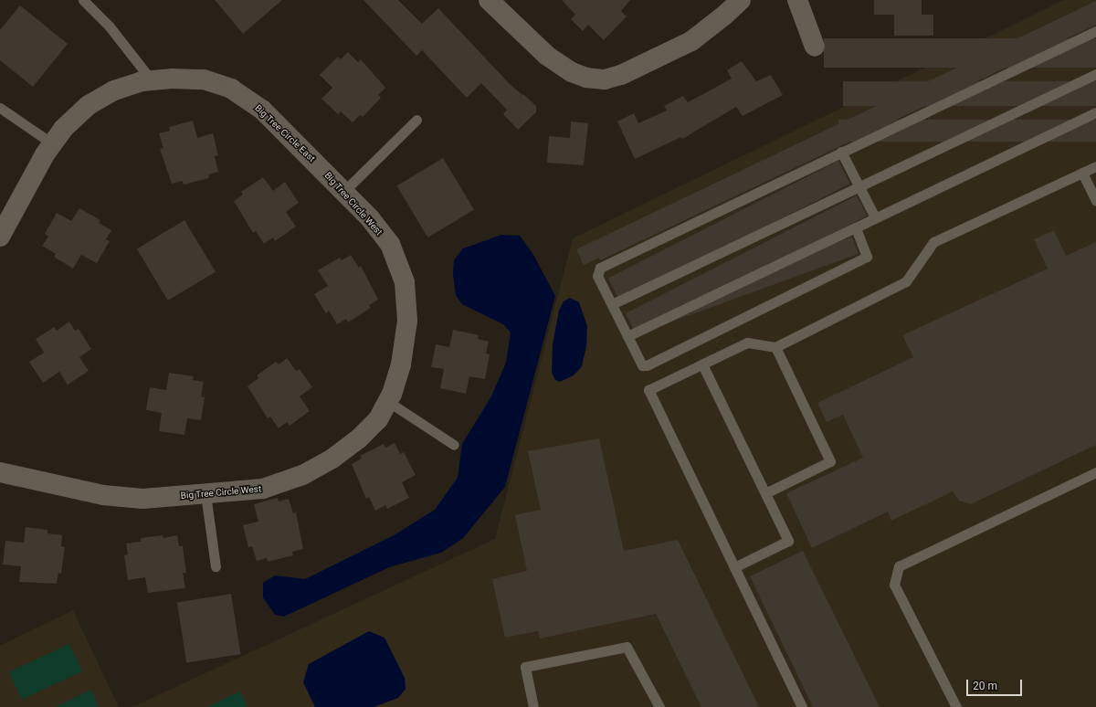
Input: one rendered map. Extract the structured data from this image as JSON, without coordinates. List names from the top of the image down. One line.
{"streets":{"street":["Big Tree Circle East","Big Tree Circle West"]},"crossings":[["Big Tree Circle East","Big Tree Circle West"]],"scale_bar":"20 m"}
